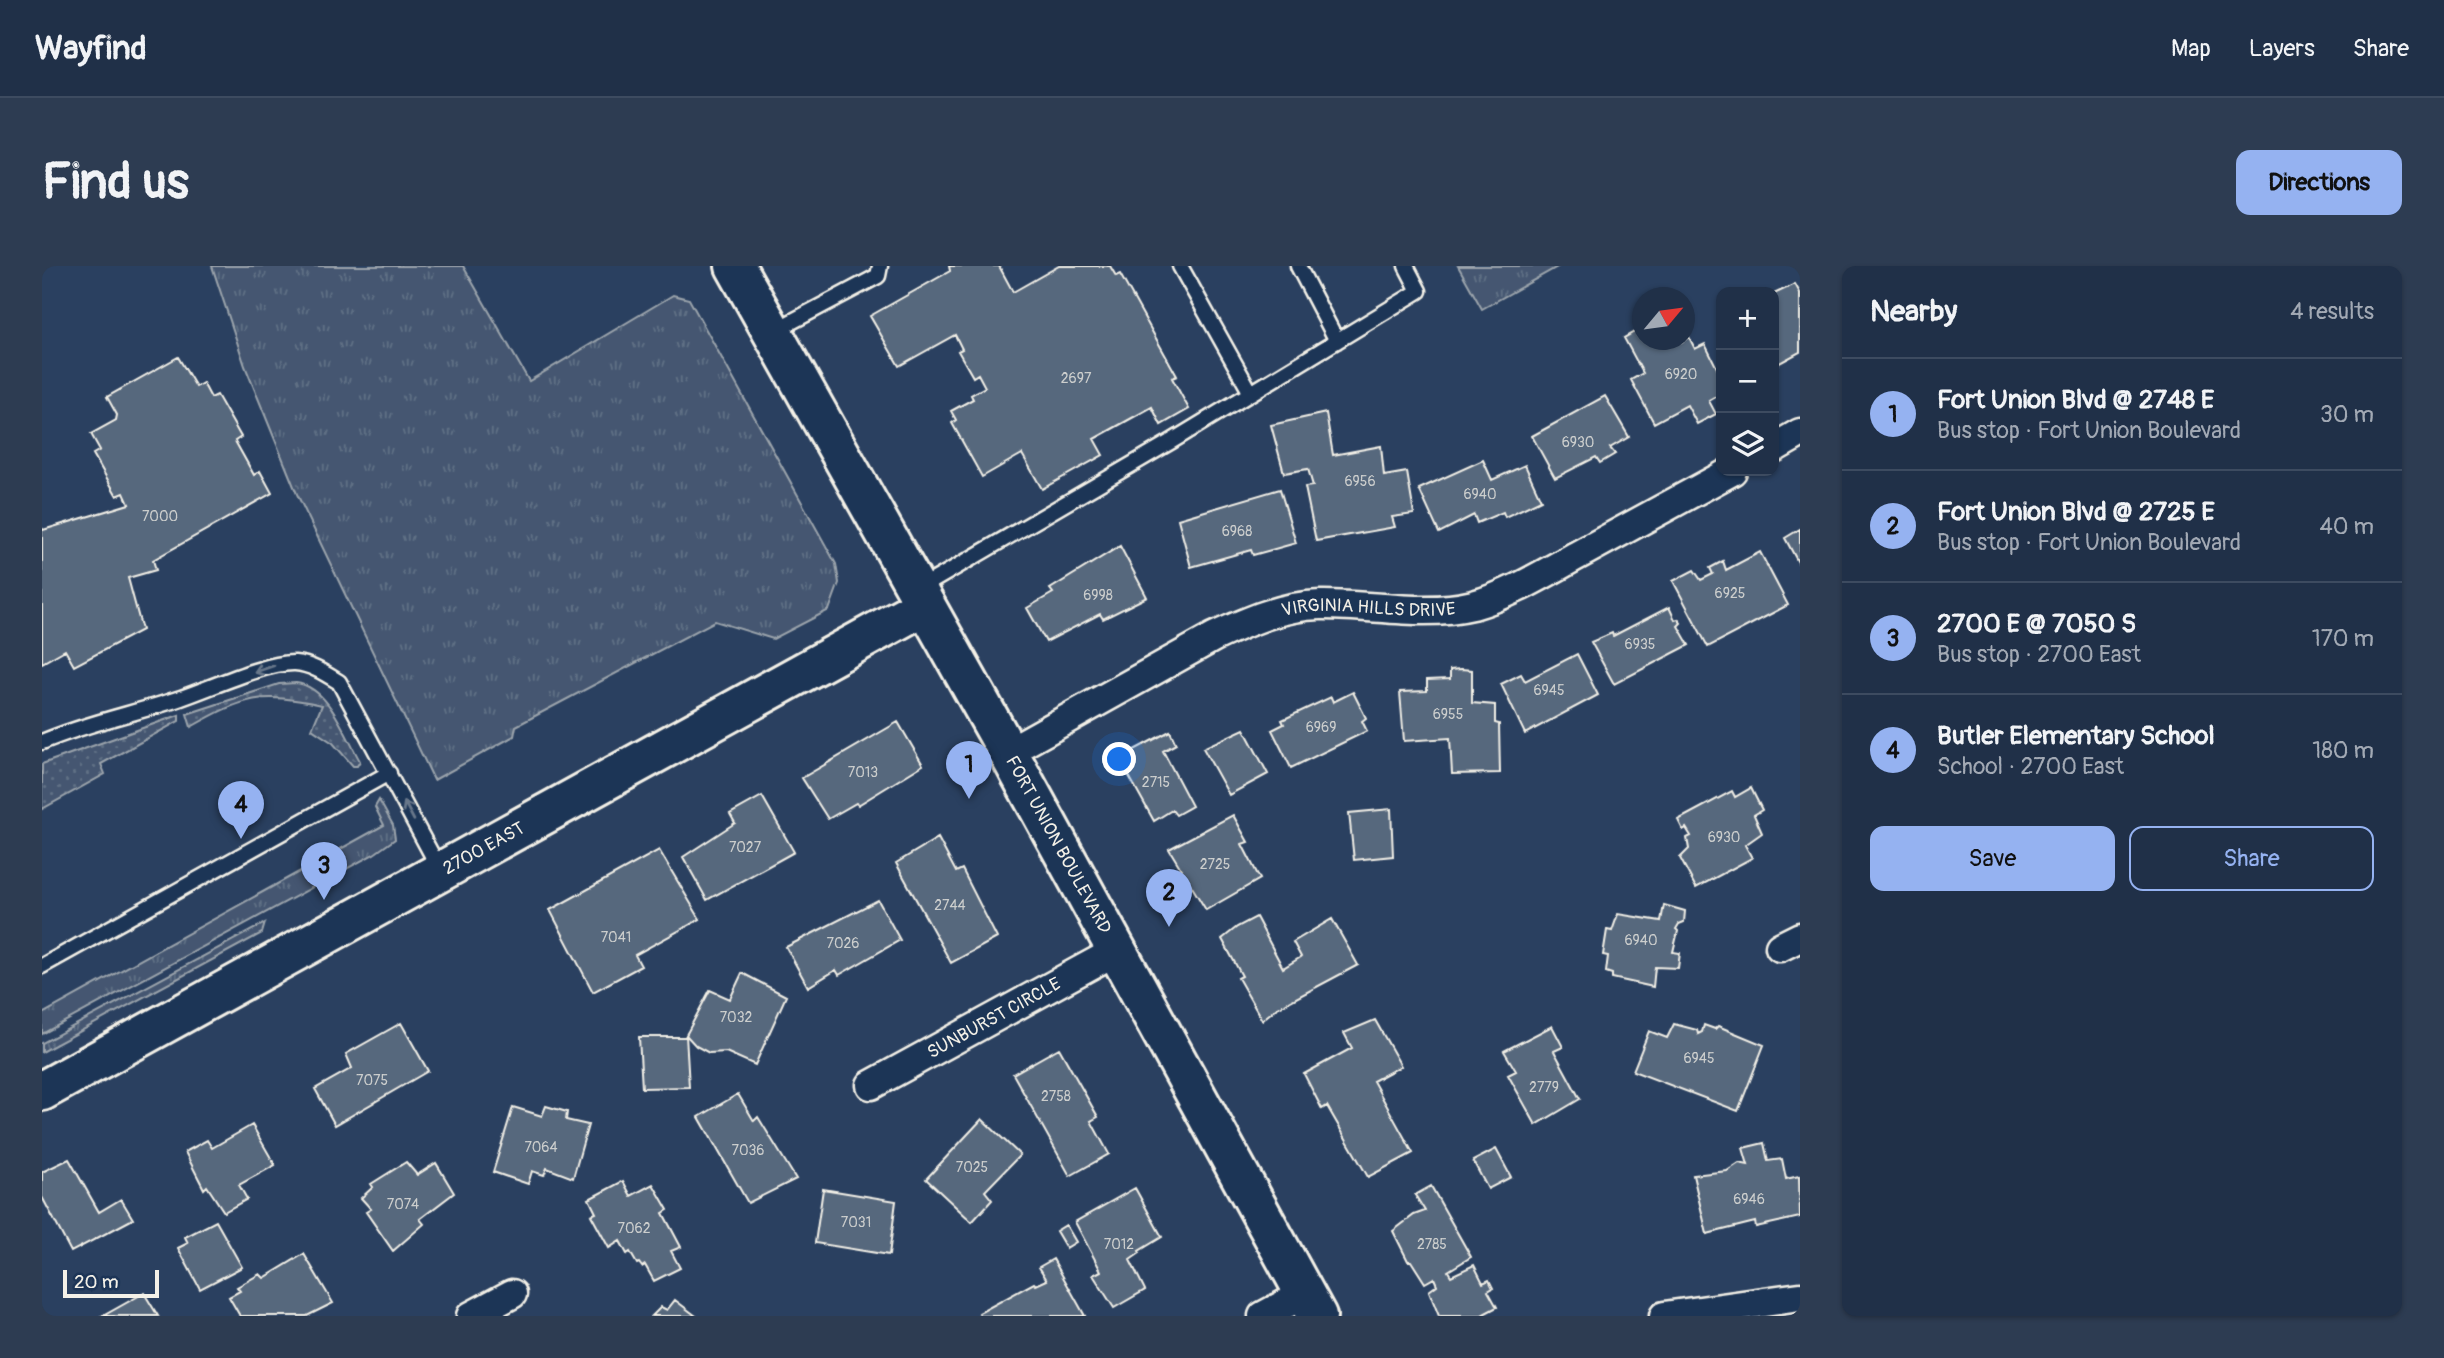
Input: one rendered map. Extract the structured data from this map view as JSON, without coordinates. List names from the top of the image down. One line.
{"streets":{"main road":["FORT UNION BOULEVARD","2700 EAST"],"street":["VIRGINIA HILLS DRIVE","SUNBURST CIRCLE"]},"crossings":[["VIRGINIA HILLS DRIVE","FORT UNION BOULEVARD"],["FORT UNION BOULEVARD","2700 EAST"],["FORT UNION BOULEVARD","SUNBURST CIRCLE"]],"house_numbers":["6920","2697","6930","6956","6940","7000","6968","6925","6998","6935","6945","6955","6969","7013","2715","6930","7027","2725","2744","7041","6940","7026","7032","6945","7075","2779","2758","7064","7036","7025","6946","7074","7031","7062","7012","2785"],"scale_bar":"20 m","north":"top right","page":{"header":"Wayfind","nav":["Map","Layers","Share"],"buttons":["Directions",["Save","Share"]],"title":"Find us","heading":["Nearby","4 results"],"map_buttons":["+","−"],"list":[{"mark":"1","name":"Fort Union Blvd @ 2748 E","note":"Bus stop · Fort Union Boulevard","value":"30 m"},{"mark":"2","name":"Fort Union Blvd @ 2725 E","note":"Bus stop · Fort Union Boulevard","value":"40 m"},{"mark":"3","name":"2700 E @ 7050 S","note":"Bus stop · 2700 East","value":"170 m"},{"mark":"4","name":"Butler Elementary School","note":"School · 2700 East","value":"180 m"}],"pins":["1","4","3","2"],"scale":"20 m"}}
